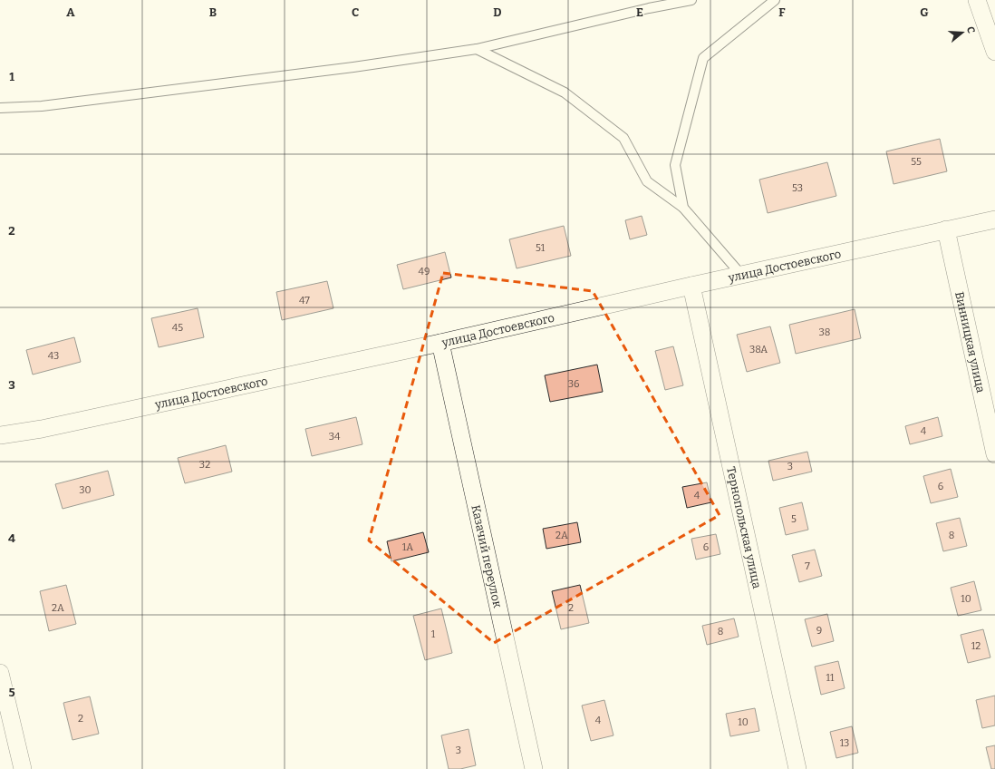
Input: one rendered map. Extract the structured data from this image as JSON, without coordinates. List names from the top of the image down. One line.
{"streets":{"street":["улица Достоевского","Винницкая улица","Тернопольская улица","Казачий переулок"]},"crossings":[["улица Достоевского","Винницкая улица"],["улица Достоевского","Тернопольская улица"],["улица Достоевского","Казачий переулок"]],"house_numbers":["55","53","51","49","47","45","38","38А","43","36","4","34","32","3","6","30","4","5","2А","8","1А","6","7","10","2А","2","9","8","1","12","11","2","4","10","13","3"],"north":"right","grid":{"columns":["A","B","C","D","E","F","G"],"rows":["1","2","3","4","5"]}}
